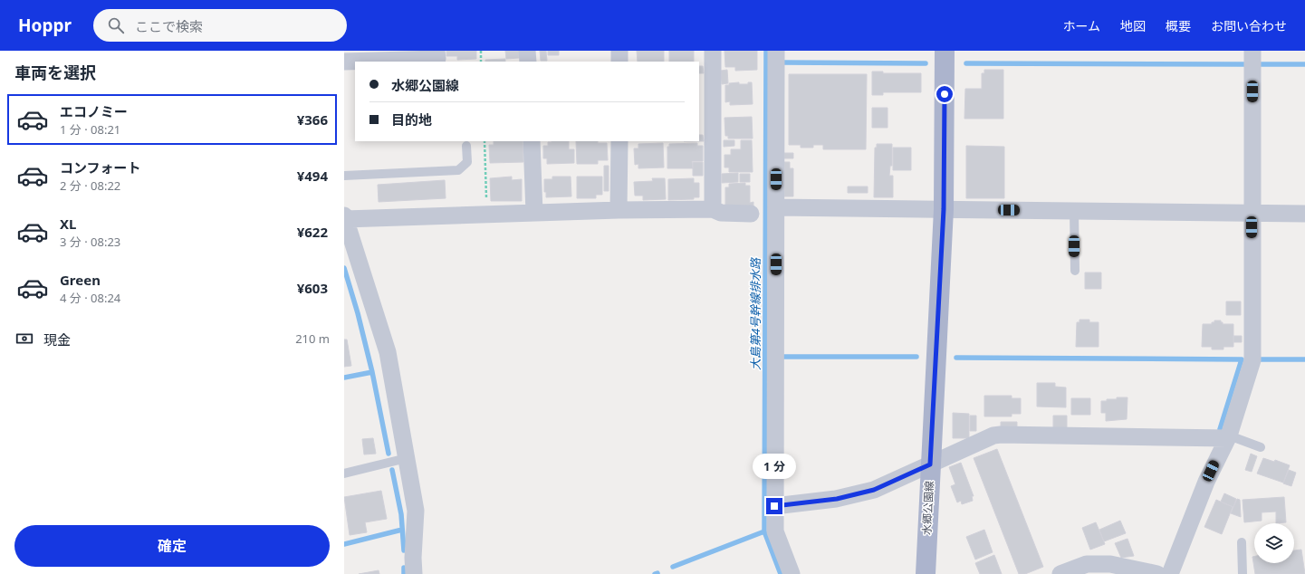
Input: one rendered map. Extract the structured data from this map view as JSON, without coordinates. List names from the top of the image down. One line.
{"streets":{"main road":["水郷公園線"]},"water":["大島第4号幹線排水路"],"page":{"header":"Hoppr","search":"ここで検索","nav":["ホーム","地図","概要","お問い合わせ"],"heading":"車両を選択","banner":["水郷公園線","目的地"],"list":[{"name":"エコノミー","note":"1 分 · 08:21","value":"¥366"},{"name":"コンフォート","note":"2 分 · 08:22","value":"¥494"},{"name":"XL","note":"3 分 · 08:23","value":"¥622"},{"name":"Green","note":"4 分 · 08:24","value":"¥603"}],"pay":["現金","210 m"],"bubble":"1 分","buttons":"確定"}}
